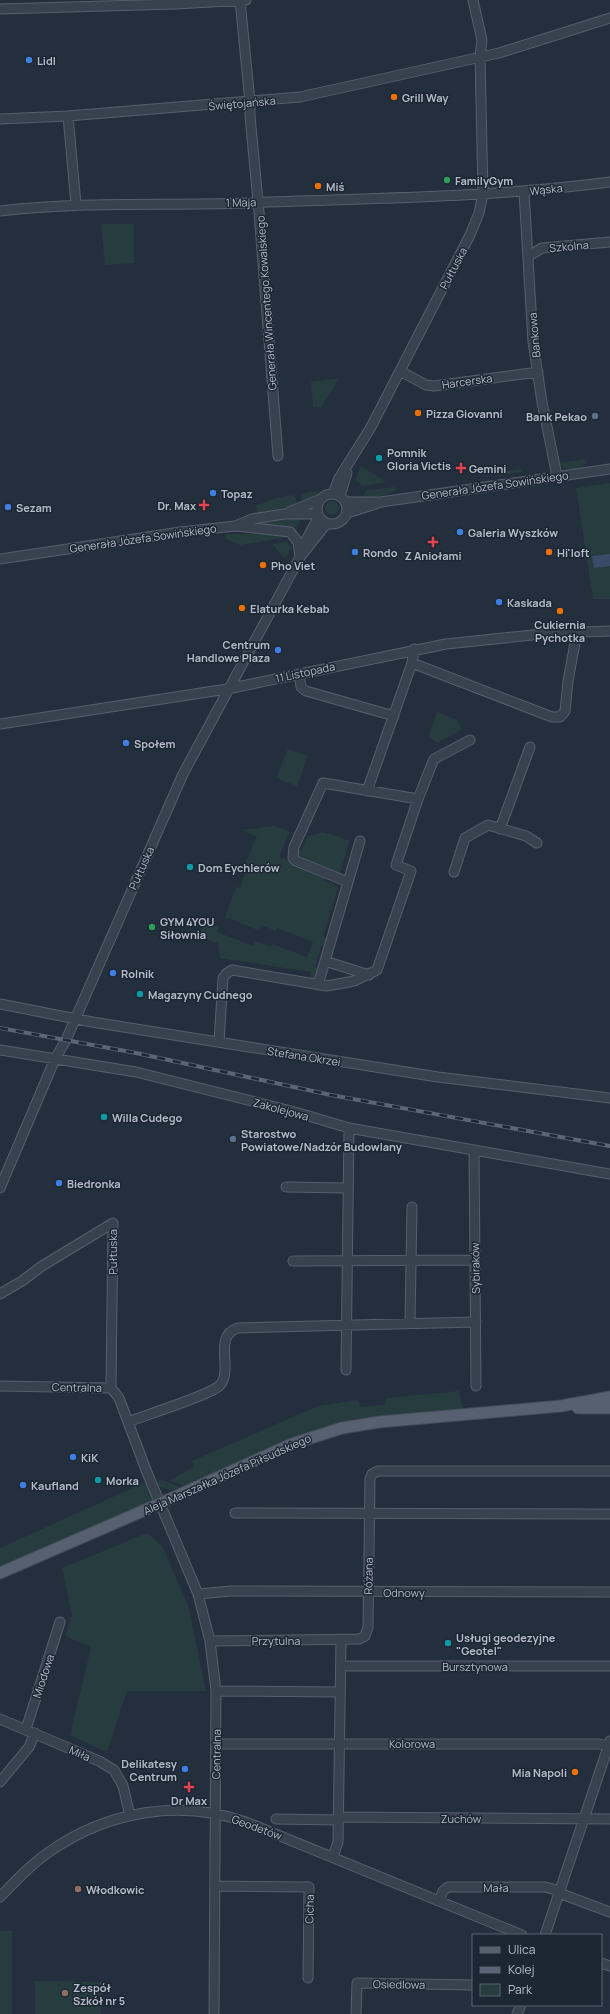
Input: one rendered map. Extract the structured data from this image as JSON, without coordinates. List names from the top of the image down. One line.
{"streets":{"main road":["Aleja Marszałka Józefa Piłsudskiego"],"street":["Świętojańska","Wąska","1 Maja","Szkolna","Pułtuska","Generała Wincentego Kowalskiego","Bankowa","Harcerska","Generała Józefa Sowińskiego","11 Listopada","Stefana Okrzei","Zakolejowa","Sybiraków","Centralna","Różana","Odnowy","Przytulna","Bursztynowa","Miodowa","Kolorowa","Miła","Zuchów","Geodetów","Mała","Cicha","Osiedlowa"]},"crossings":[["Świętojańska","Pułtuska"],["Świętojańska","Generała Wincentego Kowalskiego"],["Wąska","1 Maja"],["Wąska","Pułtuska"],["Wąska","Bankowa"],["1 Maja","Pułtuska"],["1 Maja","Generała Wincentego Kowalskiego"],["Szkolna","Bankowa"],["Pułtuska","Harcerska"],["Pułtuska","Generała Józefa Sowińskiego"],["Pułtuska","11 Listopada"],["Pułtuska","Stefana Okrzei"],["Pułtuska","Zakolejowa"],["Pułtuska","Centralna"],["Bankowa","Harcerska"],["Bankowa","Generała Józefa Sowińskiego"],["Zakolejowa","Sybiraków"],["Centralna","Aleja Marszałka Józefa Piłsudskiego"],["Centralna","Odnowy"],["Centralna","Przytulna"],["Centralna","Kolorowa"],["Centralna","Geodetów"],["Centralna","Cicha"],["Różana","Odnowy"],["Różana","Przytulna"],["Miodowa","Miła"],["Miła","Geodetów"],["Geodetów","Mała"]],"places":{"other":["Lidl","Grill Way","FamilyGym","Miś","Pizza Giovanni","Bank Pekao","Pomnik Gloria Victis","Topaz","Sezam","Galeria Wyszków","Rondo","Hi'loft","Pho Viet","Kaskada","Elaturka Kebab","Cukiernia Pychotka","Centrum Handlowe Plaza","Społem","Dom Eychlerów","GYM 4YOU Siłownia","Rolnik","Magazyny Cudnego","Willa Cudego","Starostwo Powiatowe/Nadzór Budowlany","Biedronka","KiK","Morka","Kaufland","Usługi geodezyjne \"Geotel\"","Delikatesy Centrum","Mia Napoli","Włodkowic","Zespół Szkół nr 5"],"health":["Gemini","Dr. Max","Z Aniołami","Dr Max"]},"legend":["Ulica","Kolej","Park"]}
